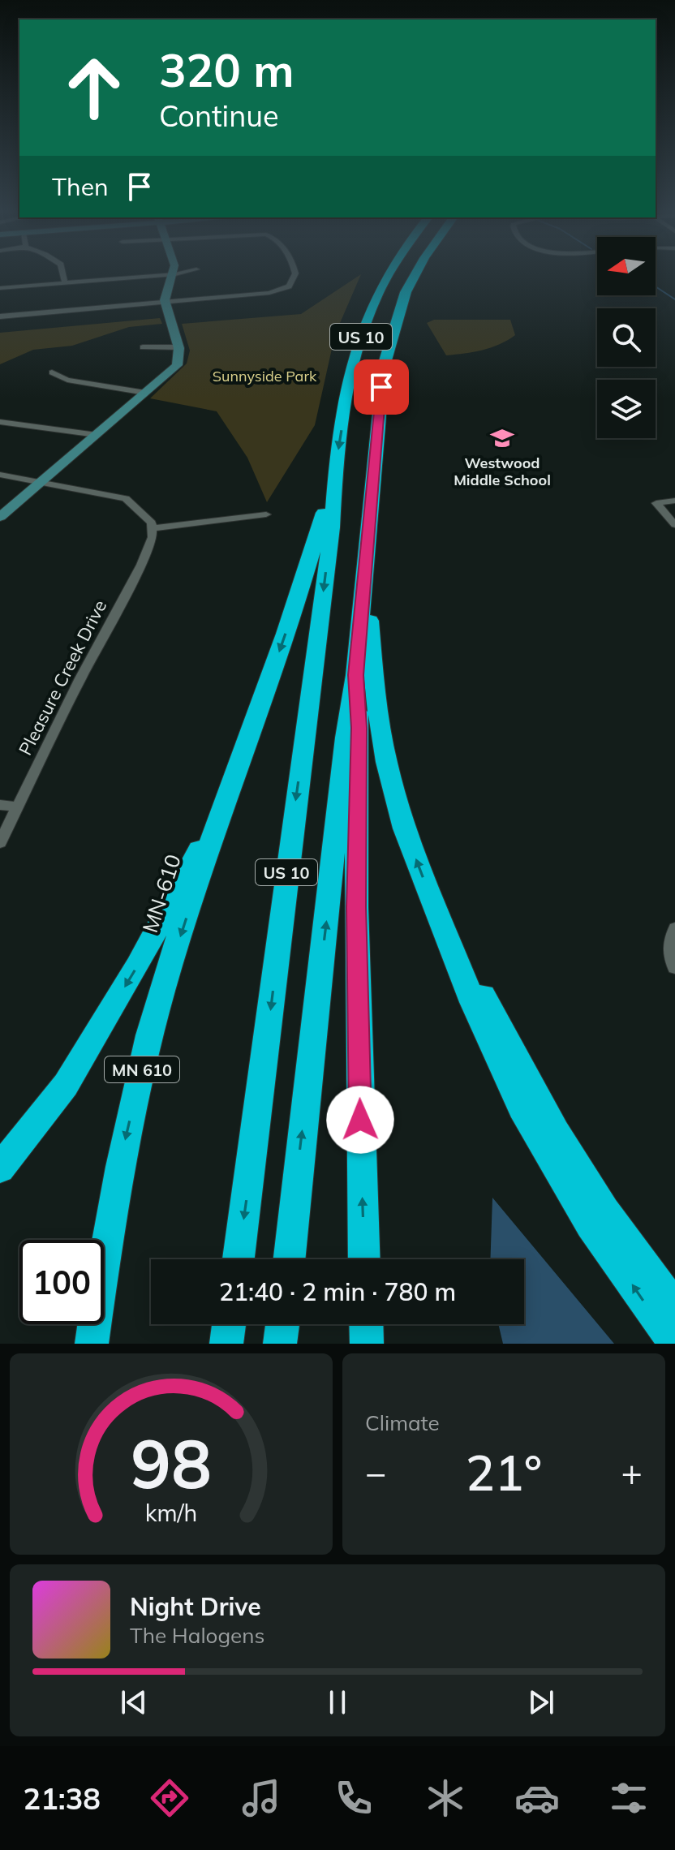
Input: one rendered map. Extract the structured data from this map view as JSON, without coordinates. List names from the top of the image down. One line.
{"streets":{"highway":["US 10","MN-610","MN 610"],"street":["Pleasure Creek Drive"]},"crossings":[["US 10","MN-610"]],"parks":["Sunnyside Park"],"places":{"school or university":["Westwood Middle School"]},"north":"left","page":{"turn":["320 m","Continue"],"then":"Then","limit":"100","trip":"21:40 · 2 min · 780 m","tile":"Climate","heat":["−","21°","+"],"song":["Night Drive","The Halogens"],"tabs":"21:38","gauge":["98","km/h"]}}
